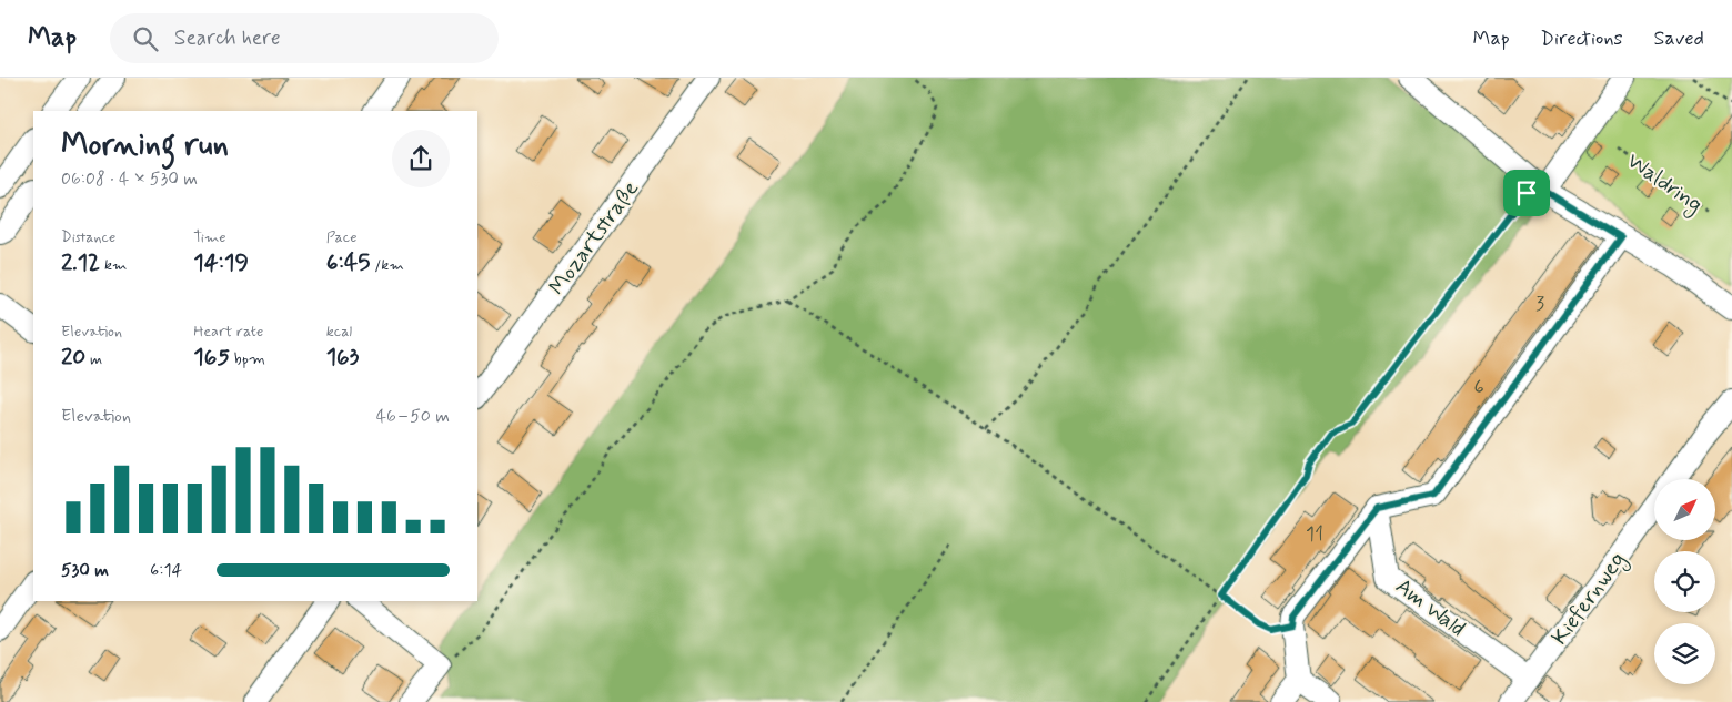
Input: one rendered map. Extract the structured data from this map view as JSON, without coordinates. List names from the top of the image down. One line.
{"streets":{"street":["Mozartstraße","Kiefernweg","Am Wald"],"path":["Waldring"]},"crossings":[["Kiefernweg","Am Wald"]],"house_numbers":["3","6","11"],"north":"top right","page":{"header":"Map","search":"Search here","nav":["Map","Directions","Saved"],"heading":["Morning run","06:08 · 4 × 530 m"],"stats":[["Distance","2.12 km"],["Time","14:19"],["Pace","6:45 /km"],["Elevation","20 m"],["Heart rate","165 bpm"],["kcal","163"]],"chart":["Elevation","46–50 m"],"list":[{"name":"530 m","note":"6:14"}]}}
